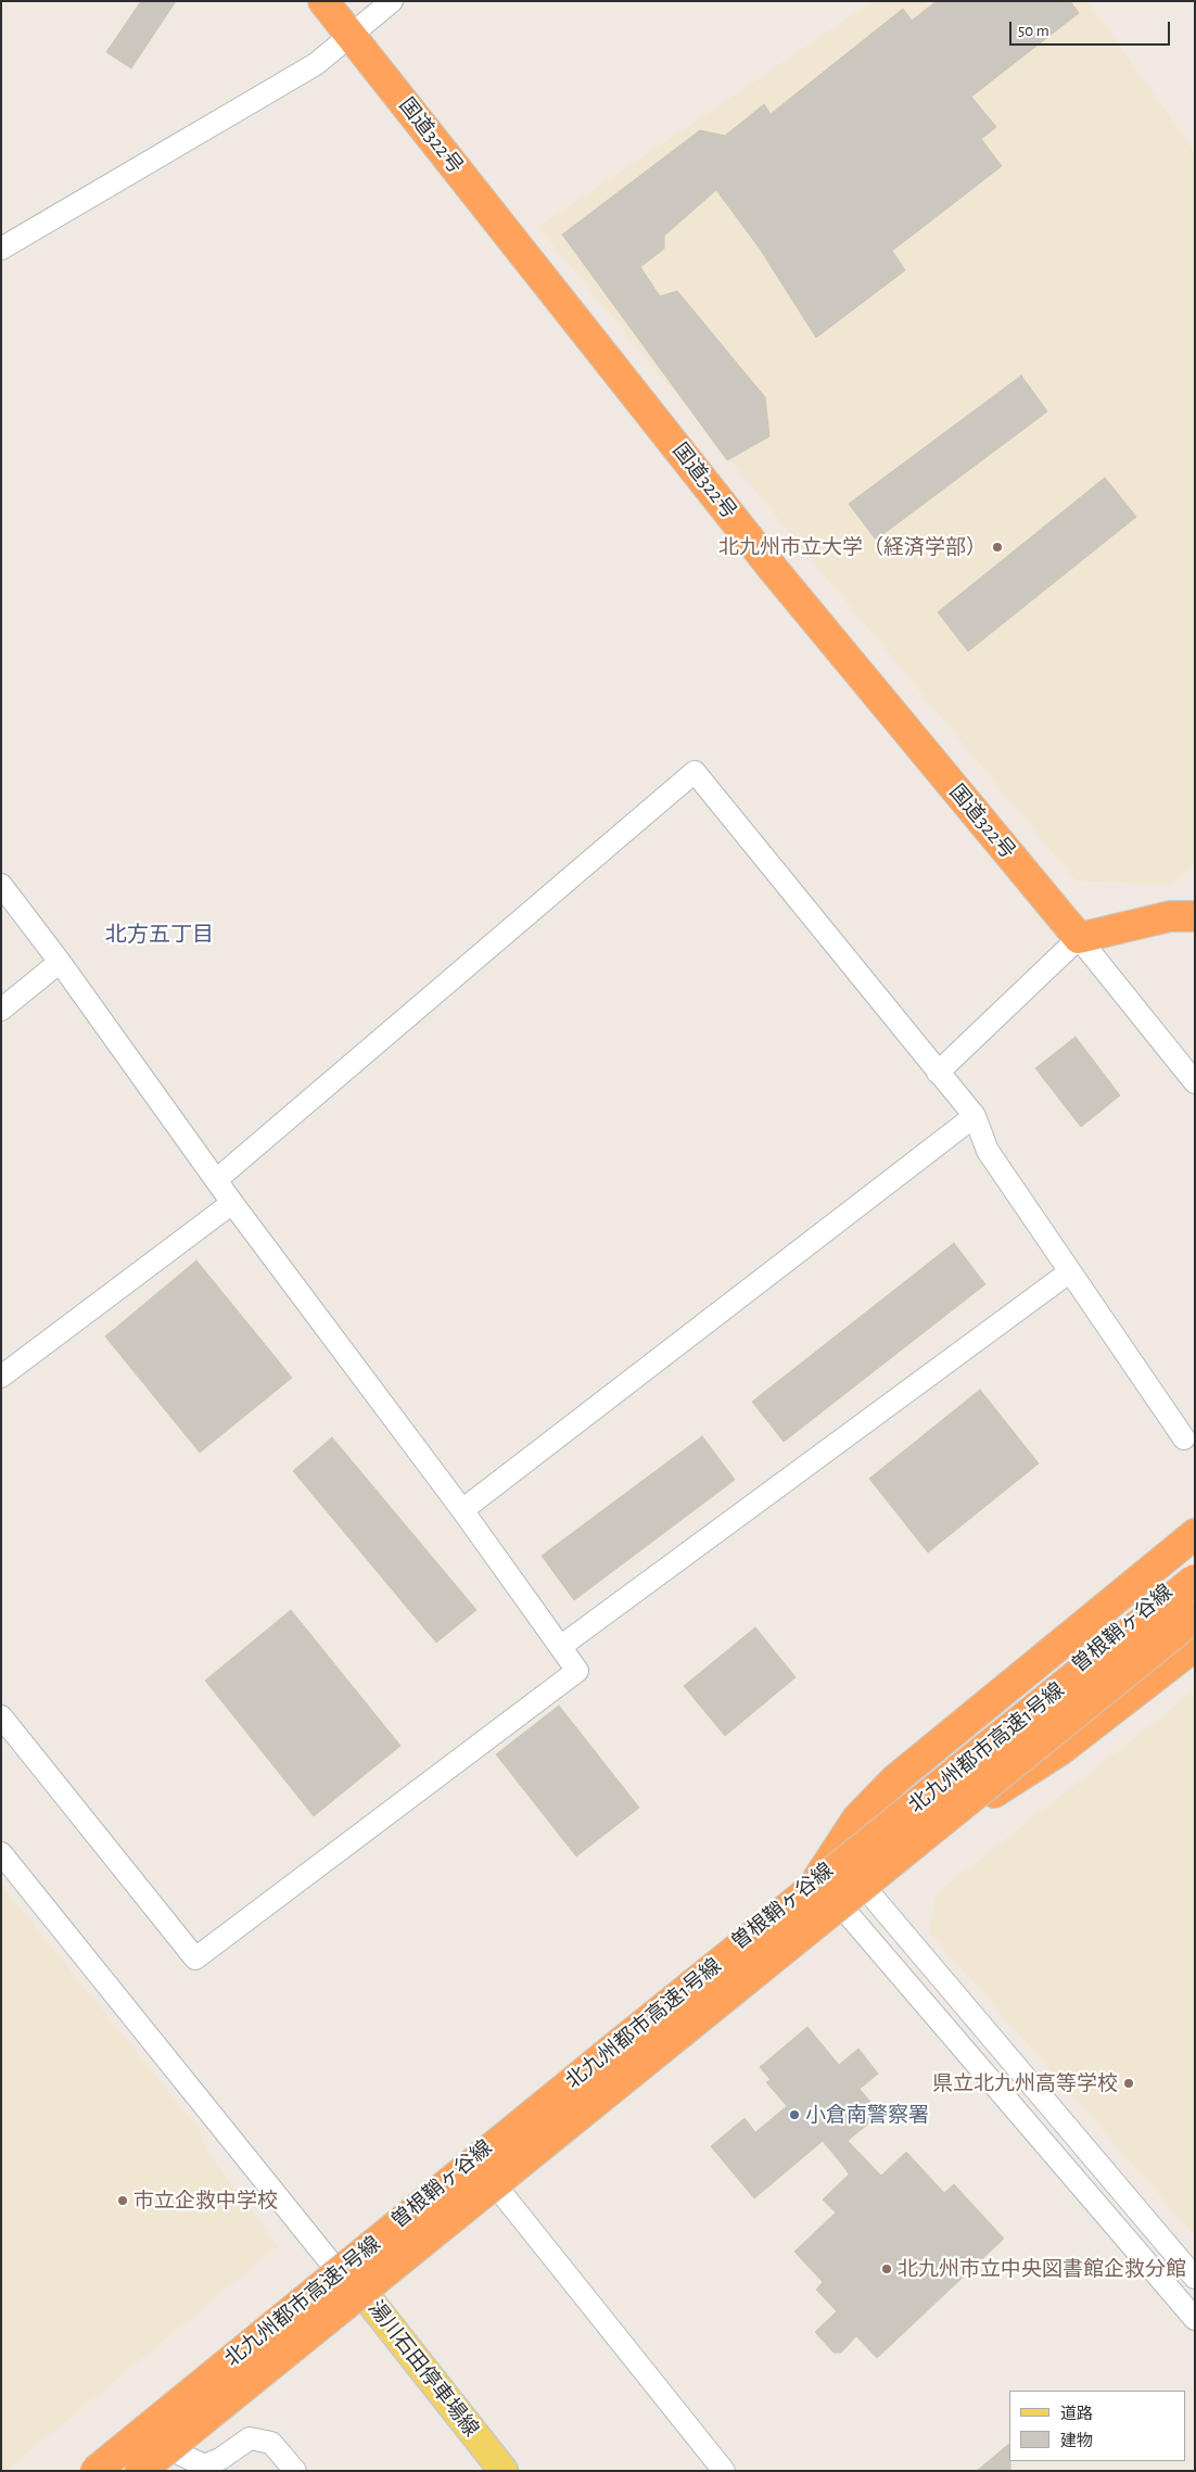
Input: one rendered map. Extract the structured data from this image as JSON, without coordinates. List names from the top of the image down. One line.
{"streets":{"highway":["国道322号","北九州都市高速1号線"],"main road":["曽根鞘ヶ谷線","湯川石田停車場線"]},"crossings":[["曽根鞘ヶ谷線","湯川石田停車場線"]],"districts":["北方五丁目"],"places":["北九州市立大学（経済学部）","県立北九州高等学校","小倉南警察署","市立企救中学校","北九州市立中央図書館企救分館"],"legend":["道路","建物"],"scale_bar":"50 m"}
